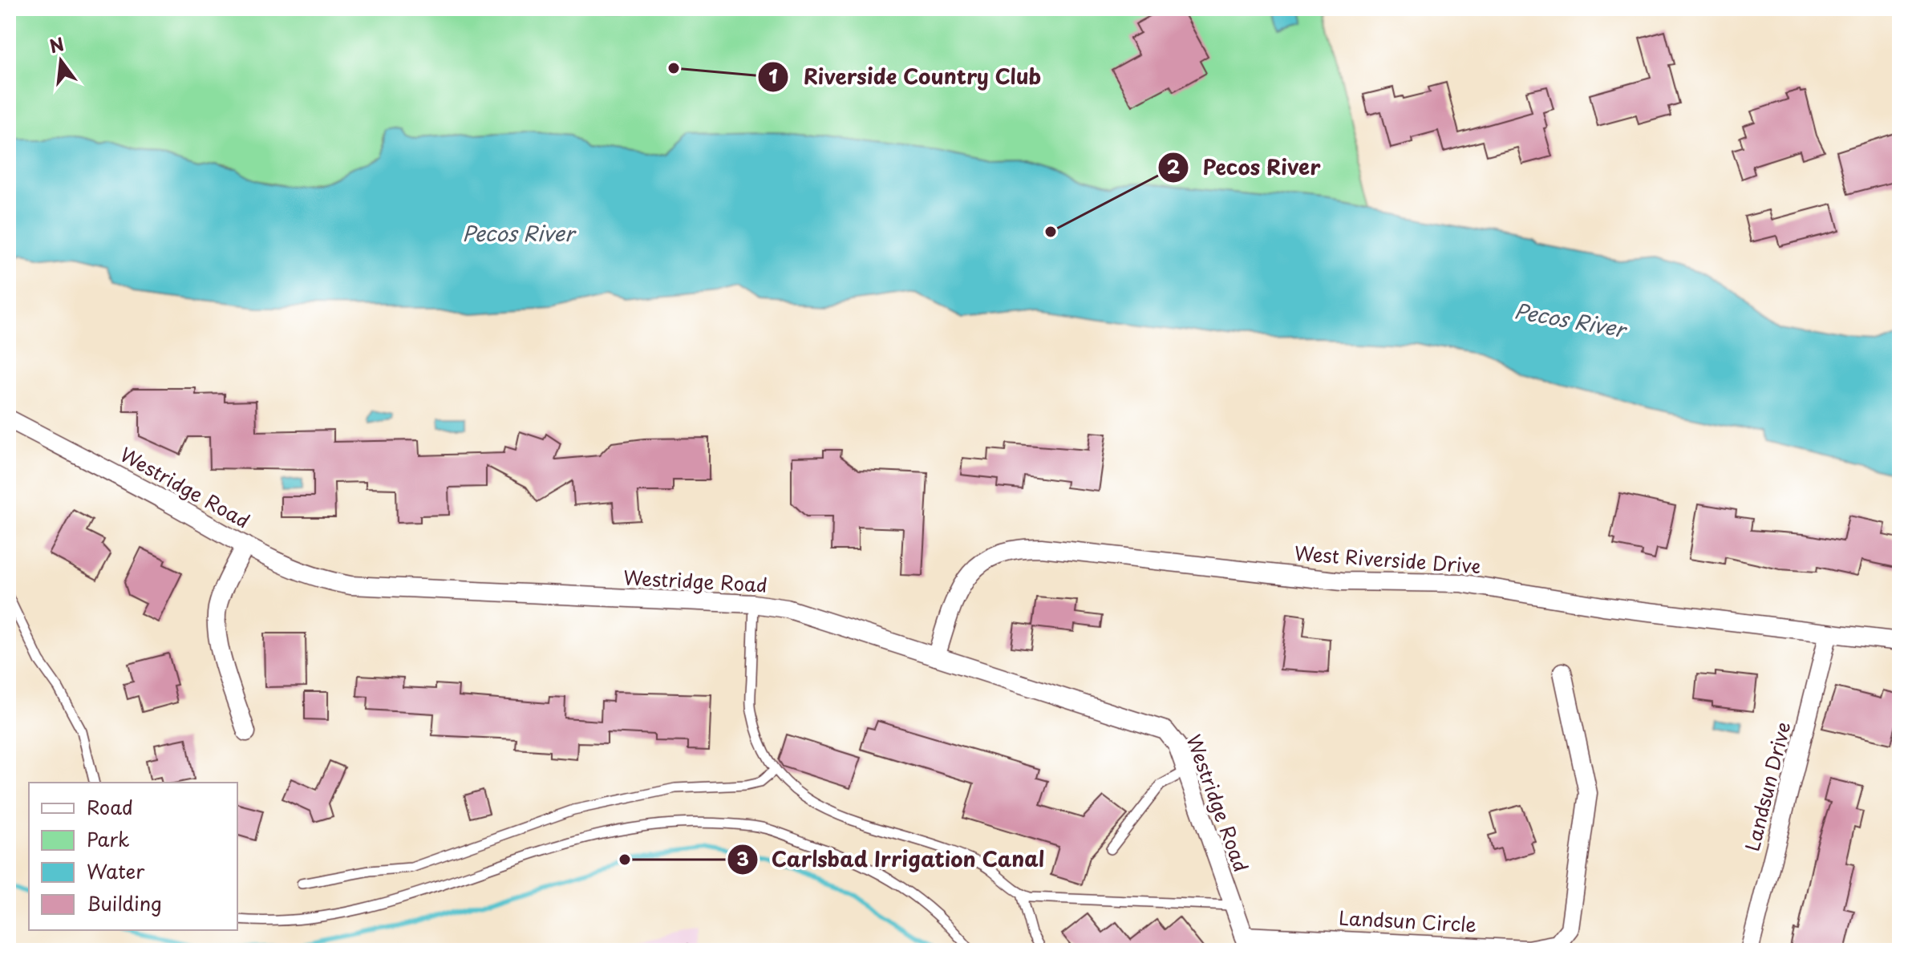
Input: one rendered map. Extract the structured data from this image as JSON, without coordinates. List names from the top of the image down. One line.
{"streets":{"street":["Westridge Road","West Riverside Drive","Landsun Drive","Landsun Circle"]},"crossings":[["Westridge Road","West Riverside Drive"],["Westridge Road","Landsun Circle"],["West Riverside Drive","Landsun Drive"]],"water":["Pecos River"],"places":["Riverside Country Club","Pecos River","Carlsbad Irrigation Canal"],"legend":["Road","Park","Water","Building"],"north":"top"}
